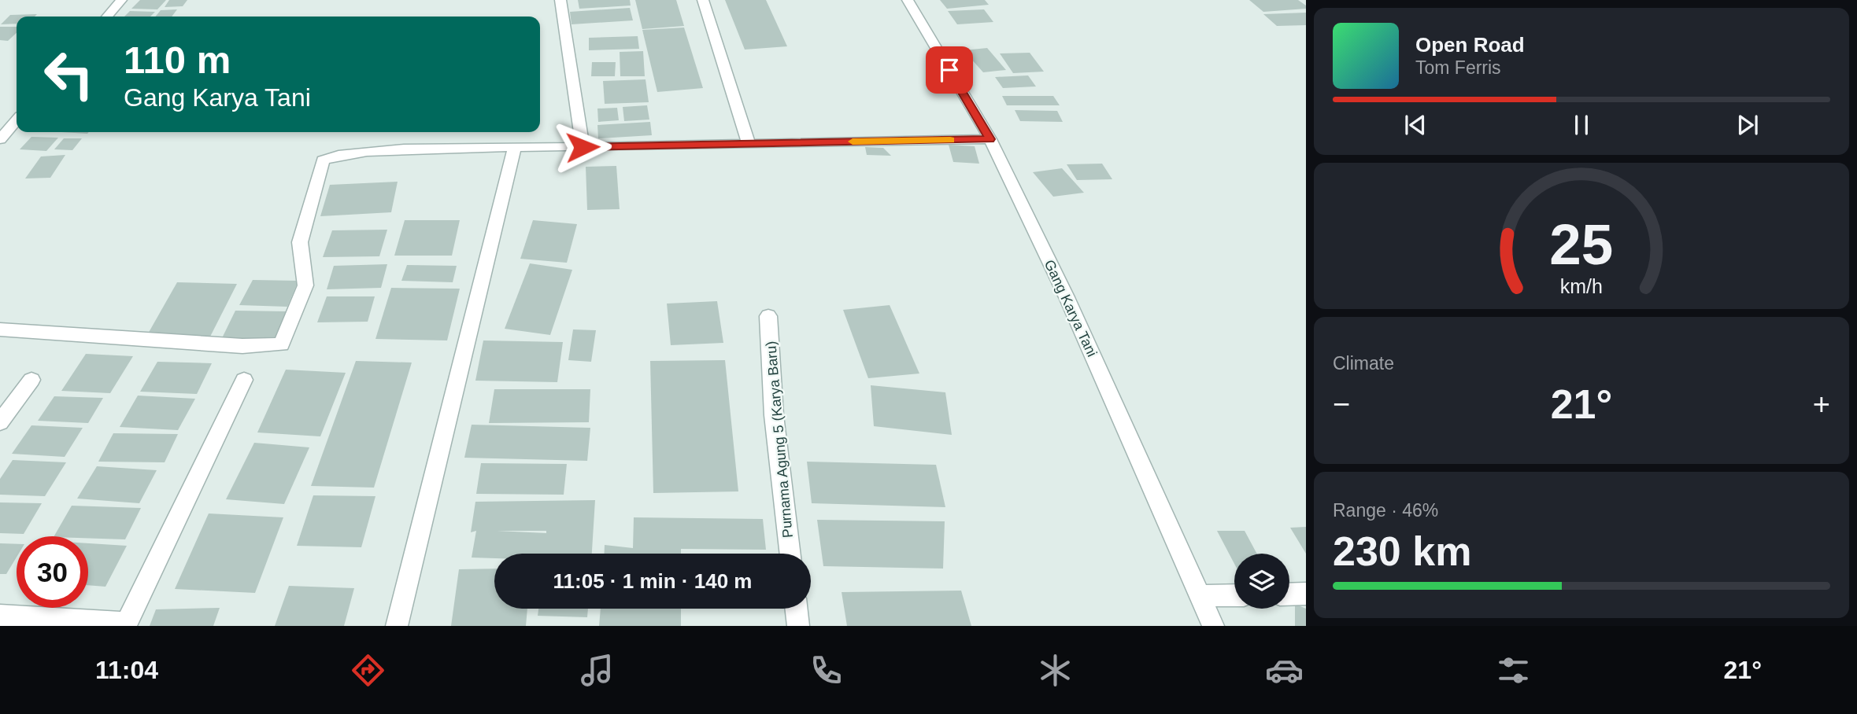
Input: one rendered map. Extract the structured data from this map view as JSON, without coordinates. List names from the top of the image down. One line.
{"streets":{"street":["Gang Karya Tani","Purnama Agung 5 (Karya Baru)"]},"page":{"turn":["110 m","Gang Karya Tani"],"song":["Open Road","Tom Ferris"],"tile":["Climate",["Range · 46%","230 km"]],"heat":["−","21°","+"],"limit":"30","trip":"11:05 · 1 min · 140 m","tabs":["11:04","21°"],"gauge":["25","km/h"]}}
